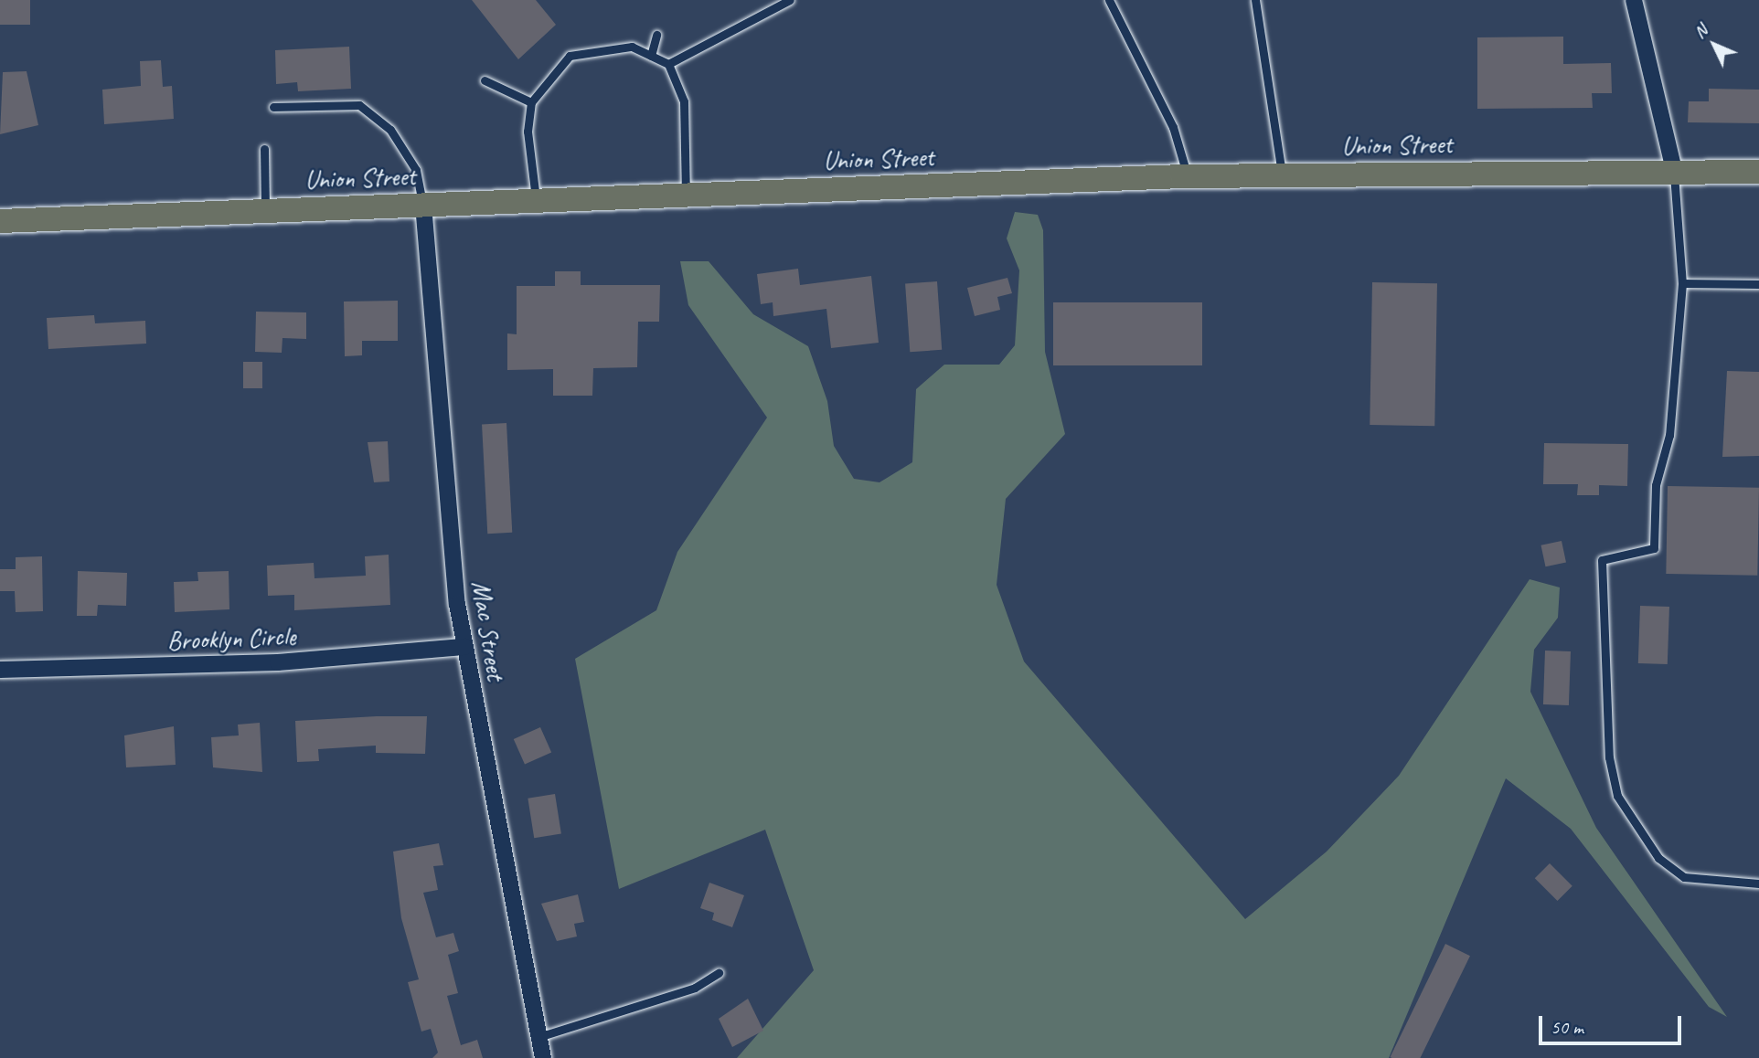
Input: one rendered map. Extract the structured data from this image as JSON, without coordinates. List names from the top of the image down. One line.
{"streets":{"main road":["Union Street"],"street":["Mac Street","Brooklyn Circle"]},"crossings":[["Union Street","Mac Street"],["Mac Street","Brooklyn Circle"]],"scale_bar":"50 m","north":"top left"}
